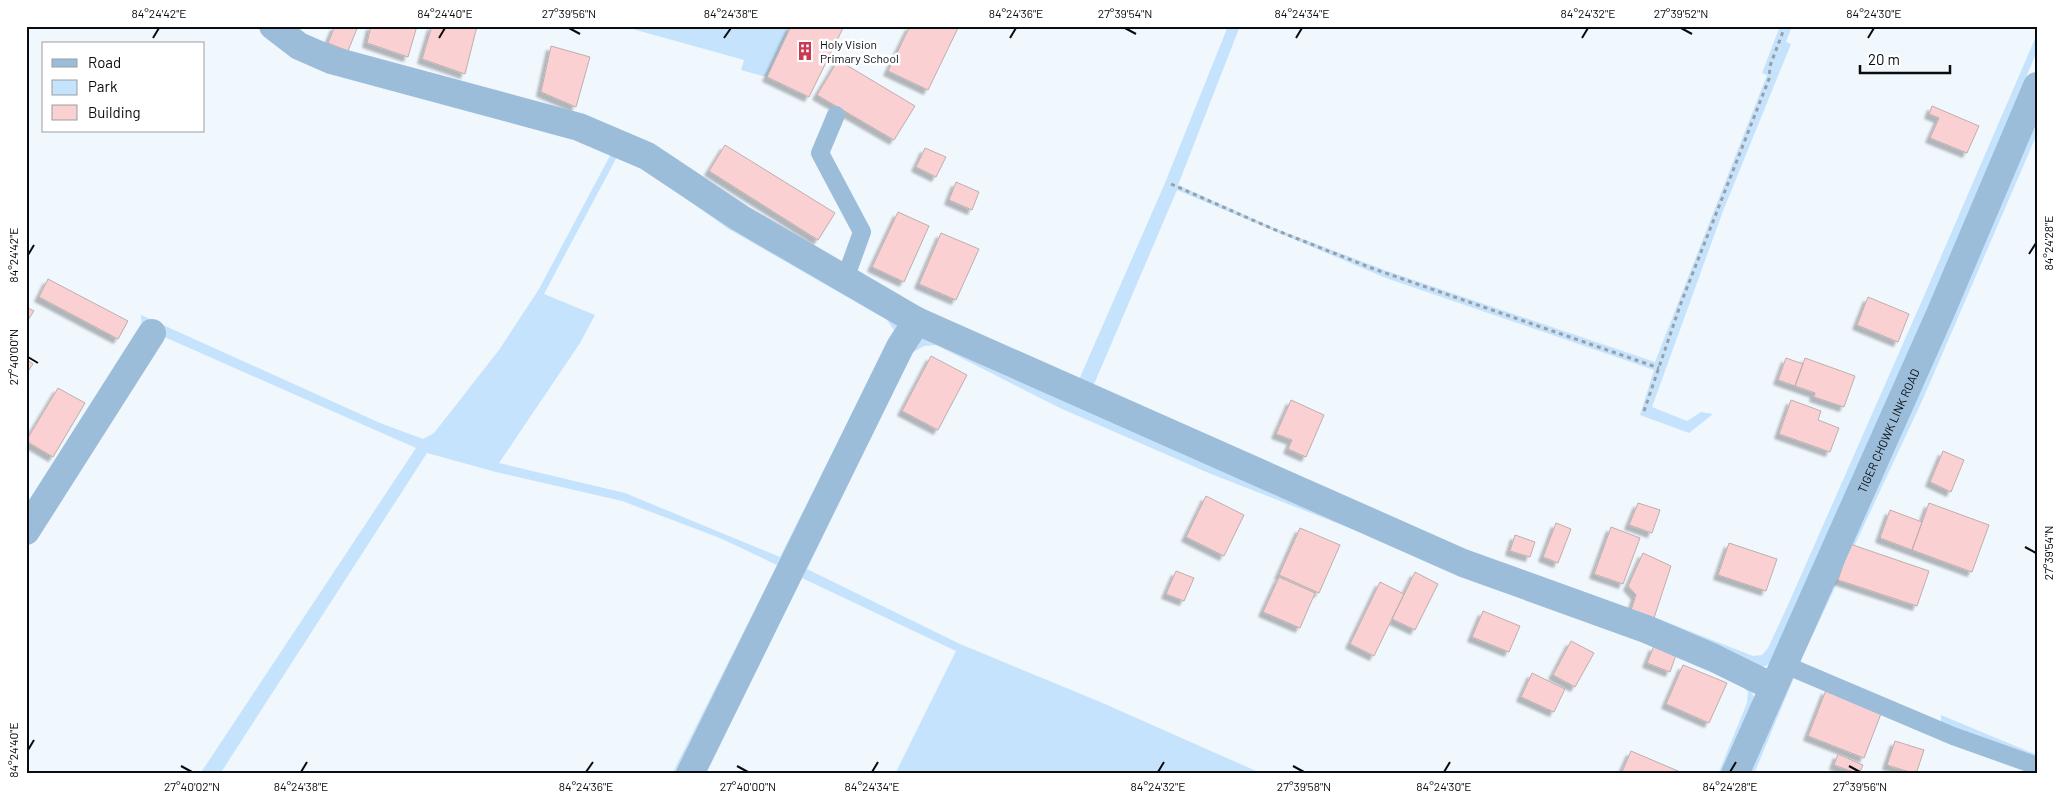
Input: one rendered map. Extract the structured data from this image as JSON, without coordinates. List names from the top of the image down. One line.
{"streets":{"street":["TIGER CHOWK LINK ROAD"]},"places":{"building":["Holy Vision Primary School"]},"legend":["Road","Park","Building"],"scale_bar":"20 m","coordinates":["84°24'42\"E","84°24'40\"E","27°39'56\"N","84°24'38\"E","84°24'36\"E","27°39'54\"N","84°24'34\"E","84°24'32\"E","27°39'52\"N","84°24'30\"E","84°24'28\"E","27°40'00\"N","27°40'02\"N","27°39'58\"N"]}
